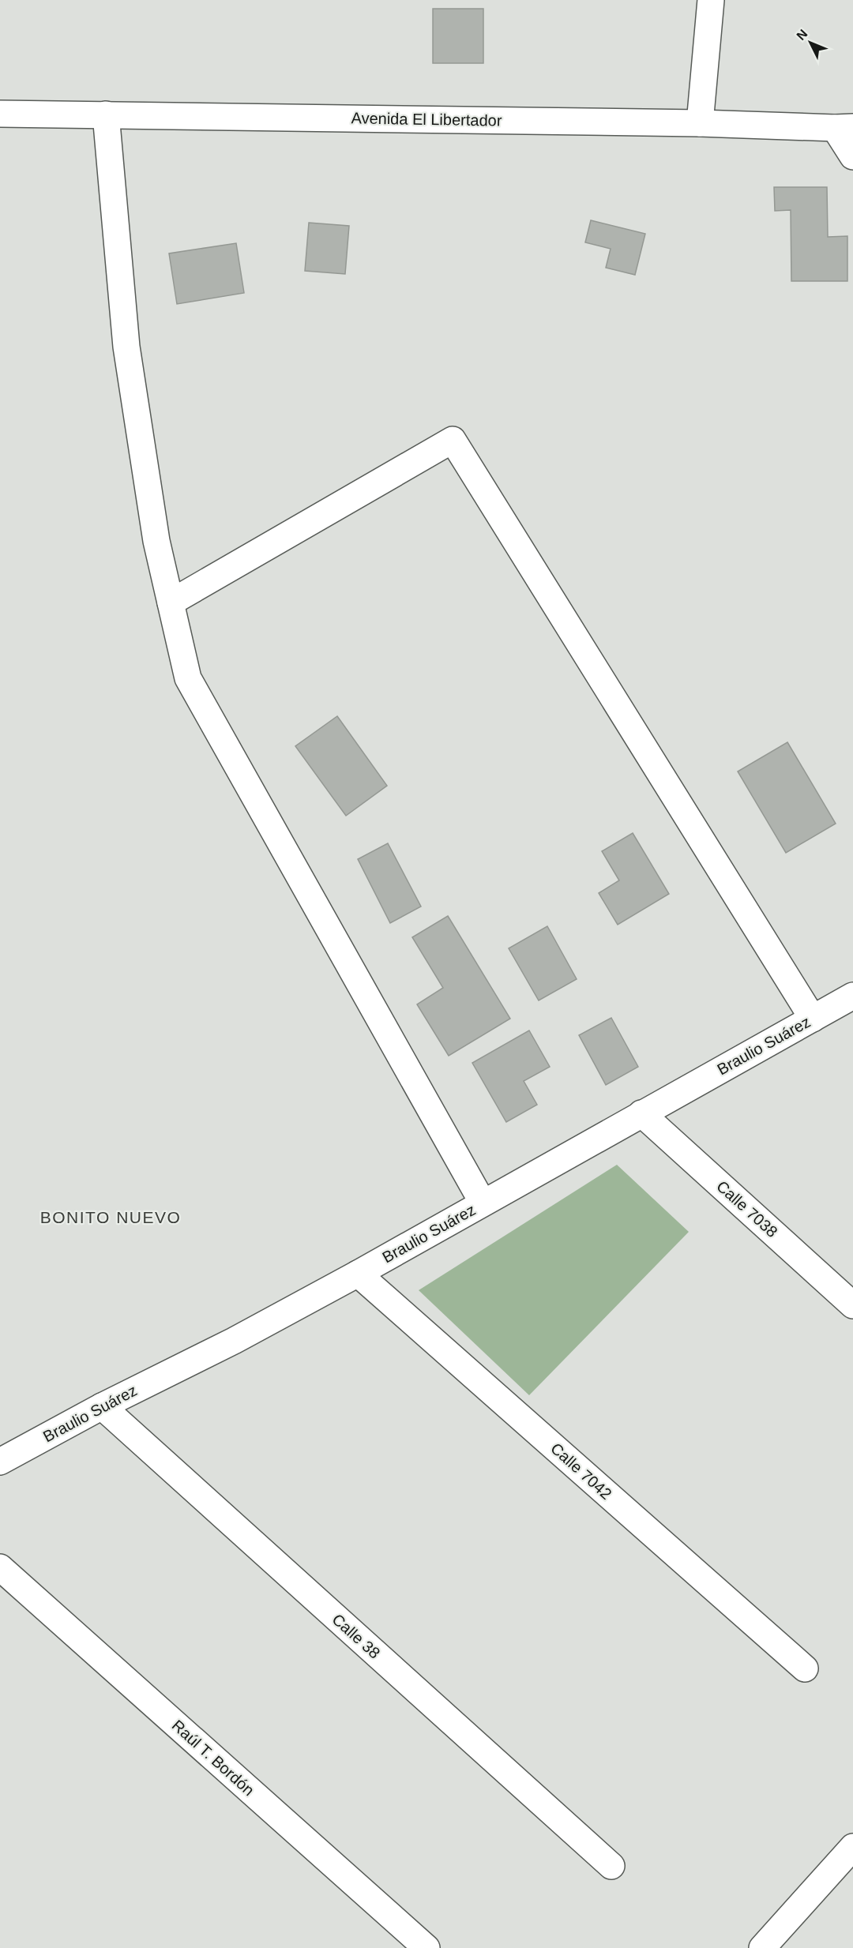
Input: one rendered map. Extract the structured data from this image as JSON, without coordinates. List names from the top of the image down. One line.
{"streets":{"street":["Avenida El Libertador","Braulio Suárez","Calle 7038","Calle 7042","Calle 38","Raúl T. Bordón"]},"crossings":[["Braulio Suárez","Calle 7038"],["Braulio Suárez","Calle 7042"],["Braulio Suárez","Calle 38"]],"districts":["BONITO NUEVO"],"north":"top left"}
